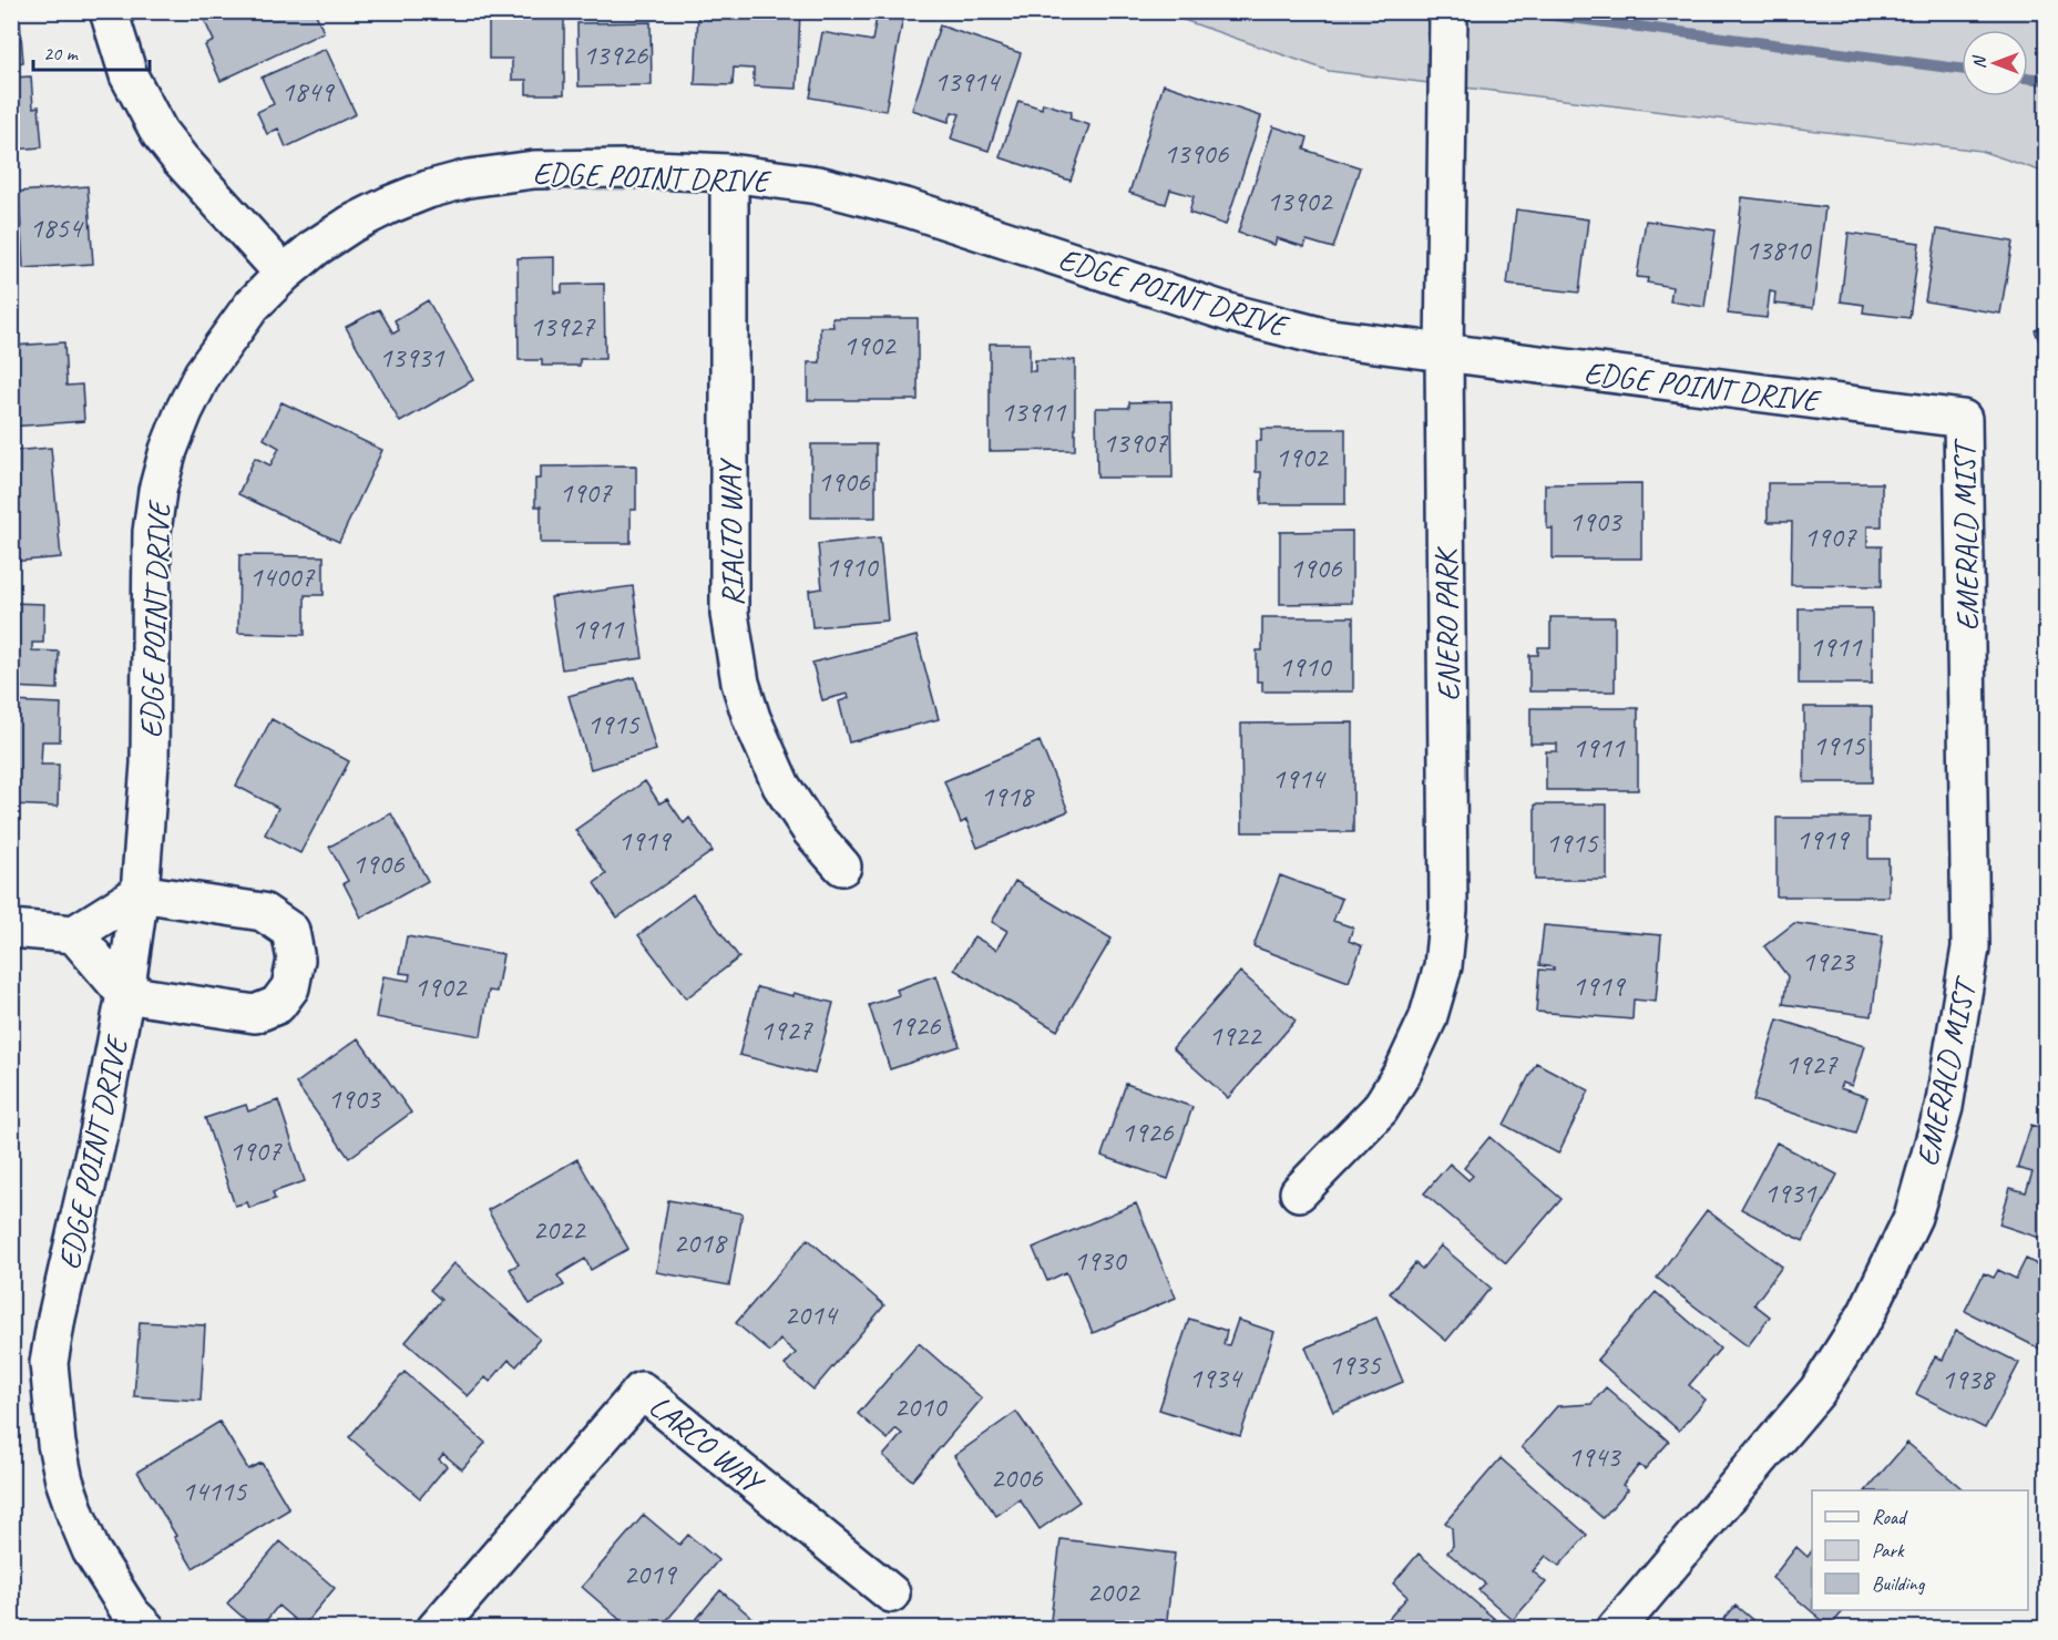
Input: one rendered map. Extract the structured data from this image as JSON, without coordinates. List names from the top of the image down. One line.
{"streets":{"street":["EDGE POINT DRIVE","RIALTO WAY","EMERALD MIST","ENERO PARK","LARCO WAY"]},"crossings":[["EDGE POINT DRIVE","RIALTO WAY"],["EDGE POINT DRIVE","EMERALD MIST"],["EDGE POINT DRIVE","ENERO PARK"]],"house_numbers":["13926","13914","1849","13906","13902","1854","13810","13927","1902","13931","13911","13907","1902","1906","1907","1903","1907","1910","1906","14007","1911","1911","1910","1915","1915","1911","1914","1918","1919","1919","1915","1906","1923","1919","1902","1926","1927","1922","1927","1903","1926","1907","1931","2022","2018","1930","2014","1935","1934","1938","2010","1943","2006","14115","2019","2002"],"legend":["Road","Park","Building"],"scale_bar":"20 m","north":"left"}
